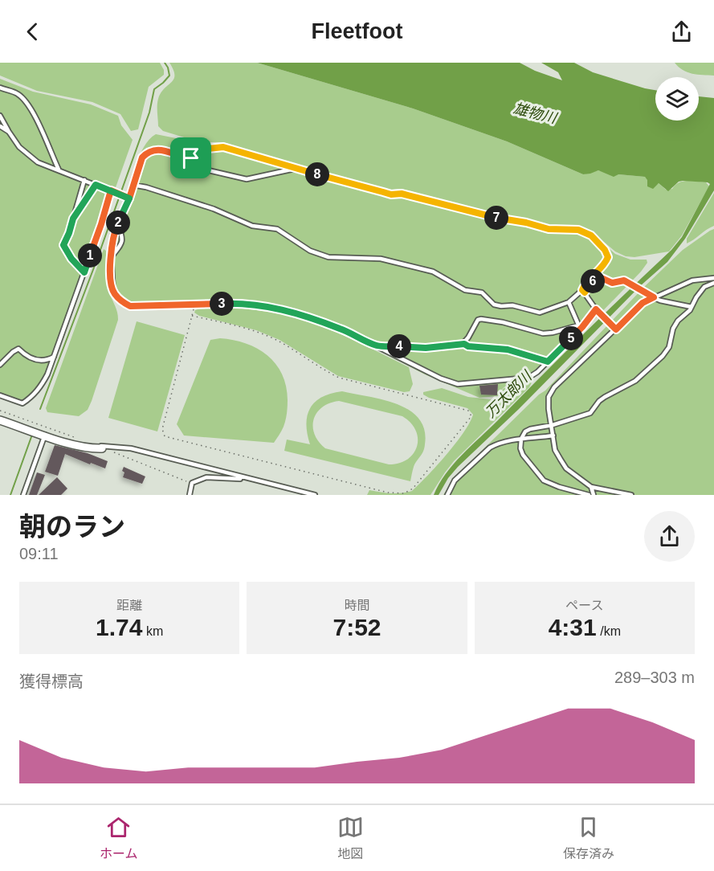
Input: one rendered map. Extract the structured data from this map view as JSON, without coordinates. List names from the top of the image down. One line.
{"water":["雄物川","万太郎川"],"page":{"header":"Fleetfoot","pins":["8","7","2","1","6","3","5","4"],"heading":["朝のラン","09:11"],"stats":[["距離","1.74 km"],["時間","7:52"],["ペース","4:31 /km"]],"chart":["獲得標高","289–303 m"],"tabs":["ホーム","地図","保存済み"]}}
